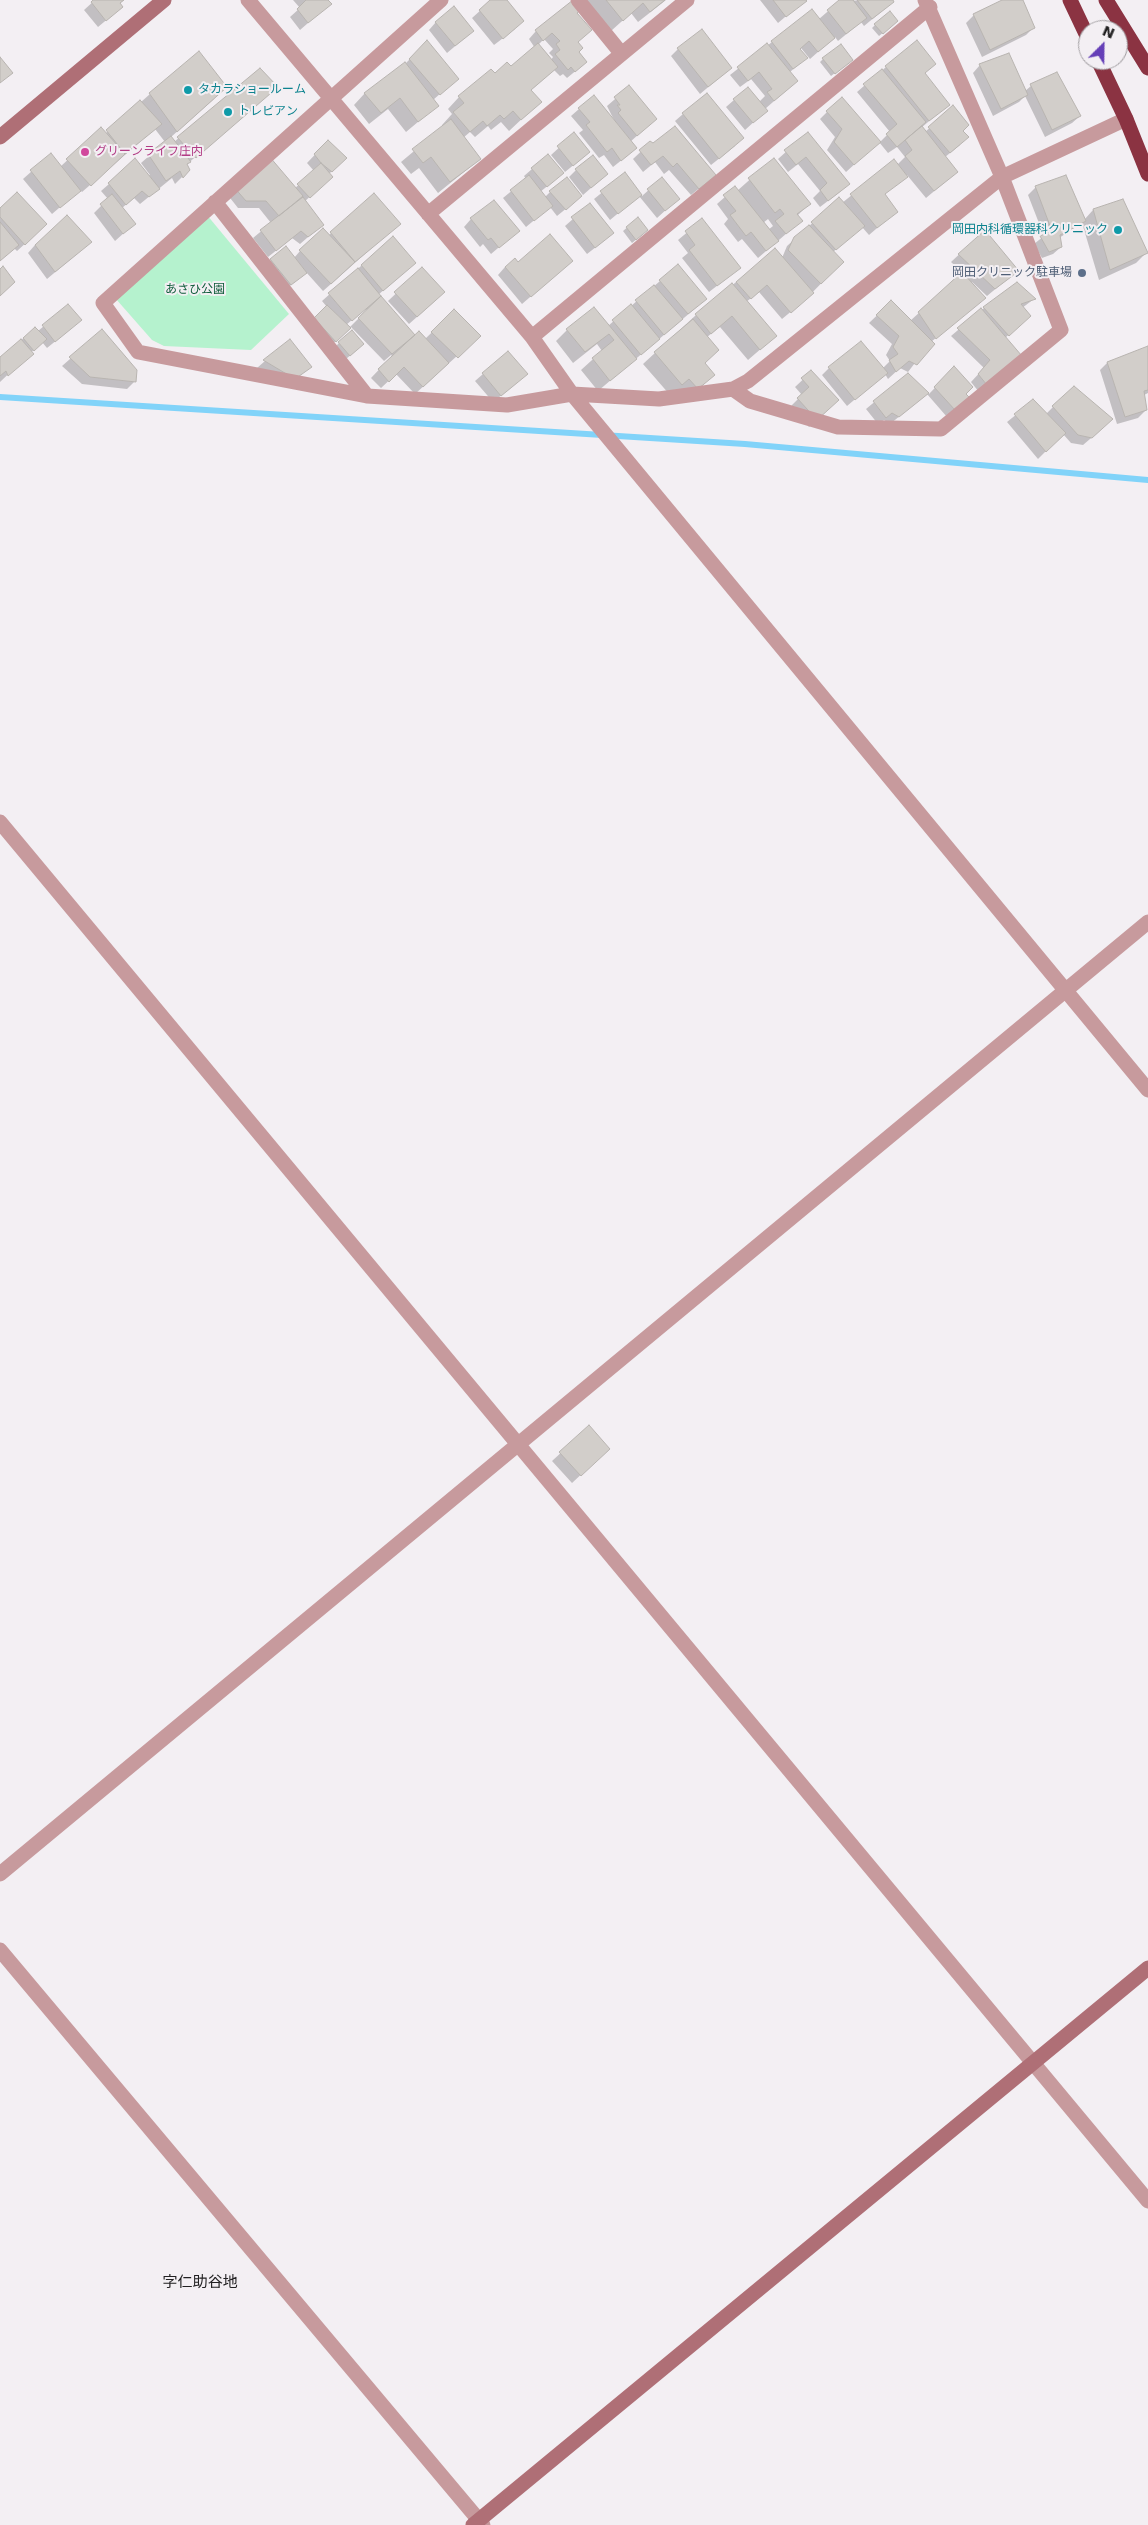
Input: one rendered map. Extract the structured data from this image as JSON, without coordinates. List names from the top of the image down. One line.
{"districts":["字仁助谷地"],"parks":["あさひ公園"],"places":["タカラショールーム","トレビアン","グリーンライフ庄内","岡田内科循環器科クリニック","岡田クリニック駐車場"],"north":"top right"}
